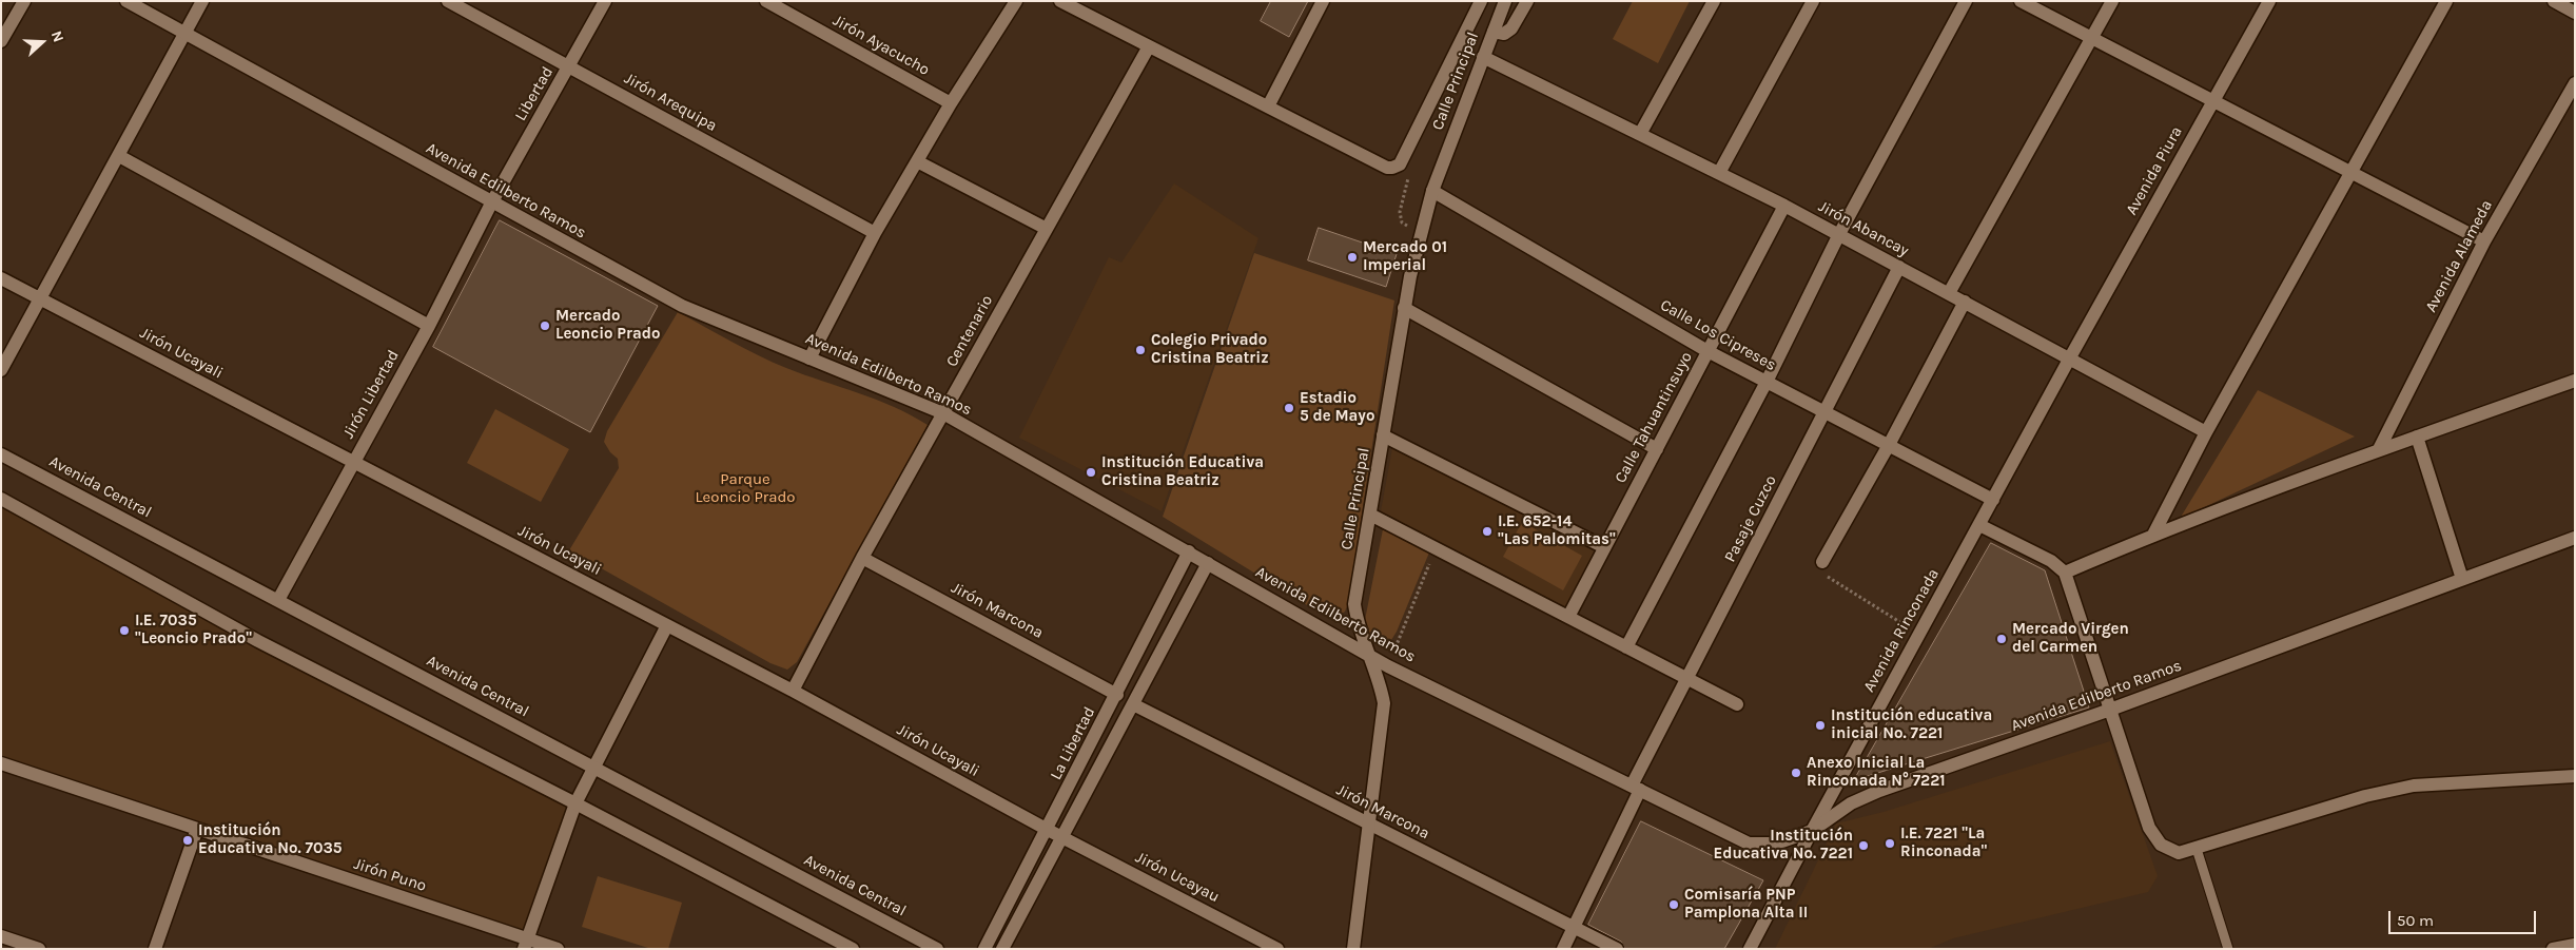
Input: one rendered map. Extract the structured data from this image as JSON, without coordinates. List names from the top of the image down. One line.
{"streets":{"street":["Jirón Ayacucho","Calle Principal","Libertad","Jirón Arequipa","Avenida Piura","Avenida Edilberto Ramos","Jirón Abancay","Avenida Alameda","Centenario","Calle Los Cipreses","Jirón Ucayali","Jirón Libertad","Calle Tahuantinsuyo","Avenida Central","Pasaje Cuzco","Jirón Marcona","Avenida Rinconada","La Libertad","Jirón Puno","Jirón Ucayau"]},"crossings":[["Calle Principal","Avenida Edilberto Ramos"],["Calle Principal","Jirón Abancay"],["Calle Principal","Calle Los Cipreses"],["Calle Principal","Jirón Marcona"],["Libertad","Jirón Arequipa"],["Libertad","Avenida Edilberto Ramos"],["Libertad","Jirón Libertad"],["Avenida Piura","Jirón Abancay"],["Avenida Piura","Avenida Rinconada"],["Avenida Edilberto Ramos","Centenario"],["Avenida Edilberto Ramos","Jirón Libertad"],["Avenida Edilberto Ramos","Pasaje Cuzco"],["Avenida Edilberto Ramos","Avenida Rinconada"],["Avenida Edilberto Ramos","La Libertad"],["Jirón Abancay","Calle Tahuantinsuyo"],["Jirón Abancay","Pasaje Cuzco"],["Jirón Abancay","Avenida Rinconada"],["Centenario","Jirón Ucayali"],["Centenario","Jirón Marcona"],["Calle Los Cipreses","Calle Tahuantinsuyo"],["Calle Los Cipreses","Pasaje Cuzco"],["Calle Los Cipreses","Avenida Rinconada"],["Jirón Ucayali","Jirón Libertad"],["Jirón Ucayali","La Libertad"],["Jirón Ucayali","Jirón Ucayau"],["Jirón Libertad","Avenida Central"],["Pasaje Cuzco","Jirón Marcona"],["Jirón Marcona","La Libertad"]],"parks":["Parque Leoncio Prado"],"places":["Mercado 01 Imperial","Mercado Leoncio Prado","Colegio Privado Cristina Beatriz","Estadio 5 de Mayo","Institución Educativa Cristina Beatriz","I.E. 652-14 \"Las Palomitas\"","I.E. 7035 \"Leoncio Prado\"","Mercado Virgen del Carmen","Institución educativa inicial No. 7221","Anexo Inicial La Rinconada N° 7221","Institución Educativa No. 7035","I.E. 7221 \"La Rinconada\"","Institución Educativa No. 7221","Comisaría PNP Pamplona Alta II"],"scale_bar":"50 m","north":"right"}
